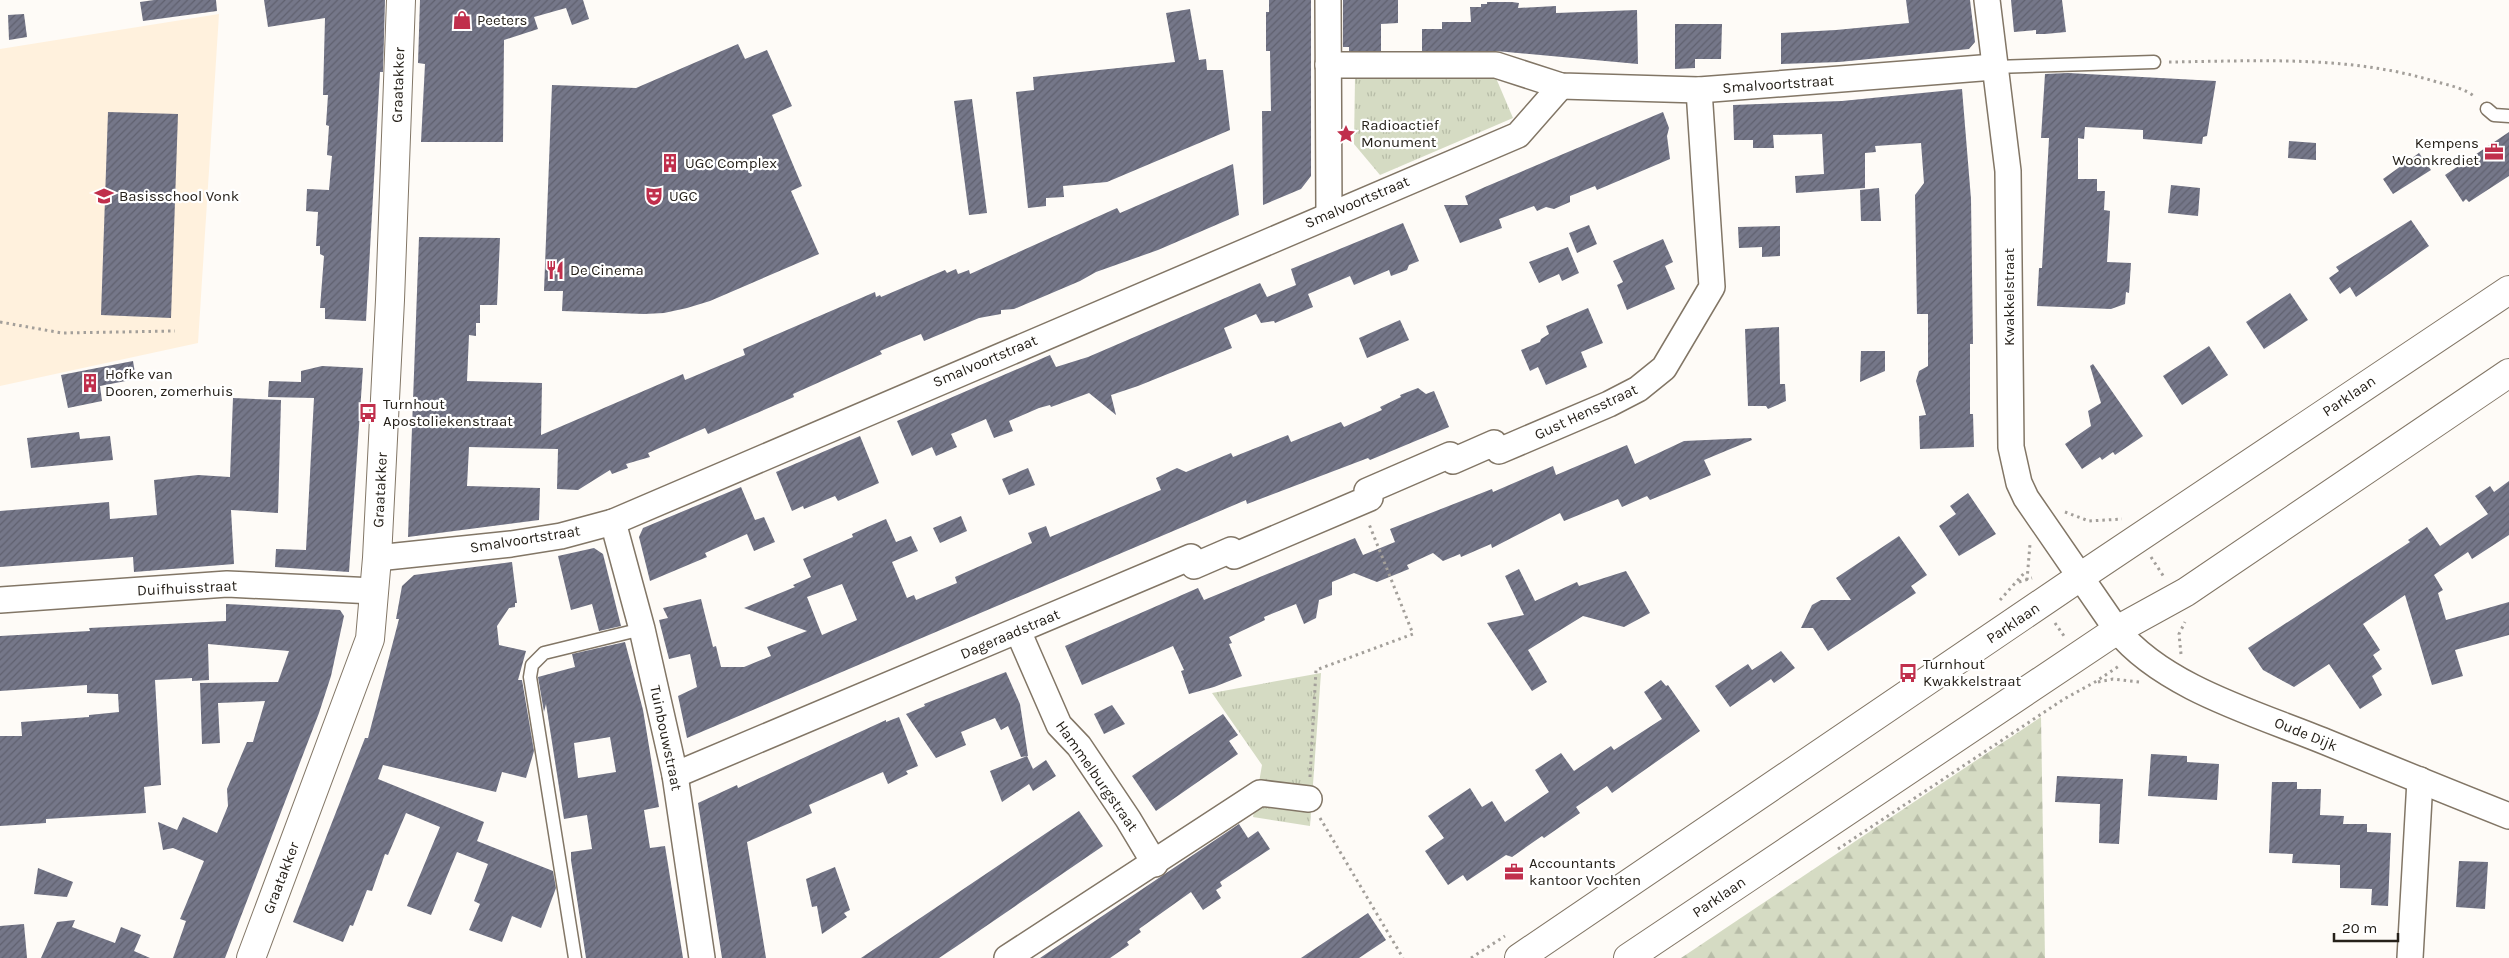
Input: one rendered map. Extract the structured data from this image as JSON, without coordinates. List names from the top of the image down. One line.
{"streets":{"main road":["Graatakker","Parklaan"],"street":["Smalvoortstraat","Kwakkelstraat","Gust Hensstraat","Duifhuisstraat","Dageraadstraat","Oude Dijk","Tuinbouwstraat","Hammelburgstraat"]},"crossings":[["Smalvoortstraat","Graatakker"],["Smalvoortstraat","Kwakkelstraat"],["Smalvoortstraat","Gust Hensstraat"],["Smalvoortstraat","Tuinbouwstraat"],["Graatakker","Duifhuisstraat"],["Kwakkelstraat","Parklaan"],["Kwakkelstraat","Oude Dijk"],["Parklaan","Oude Dijk"],["Gust Hensstraat","Dageraadstraat"],["Dageraadstraat","Tuinbouwstraat"],["Dageraadstraat","Hammelburgstraat"]],"places":{"shop":["Peeters"],"place":["Radioactief Monument"],"office":["Kempens Woonkrediet","Accountants kantoor Vochten"],"building":["UGC Complex","Hofke van Dooren, zomerhuis"],"school or university":["Basisschool Vonk"],"theatre":["UGC"],"restaurant":["De Cinema"],"bus stop":["Turnhout Apostoliekenstraat","Turnhout Kwakkelstraat"]},"scale_bar":"20 m"}
